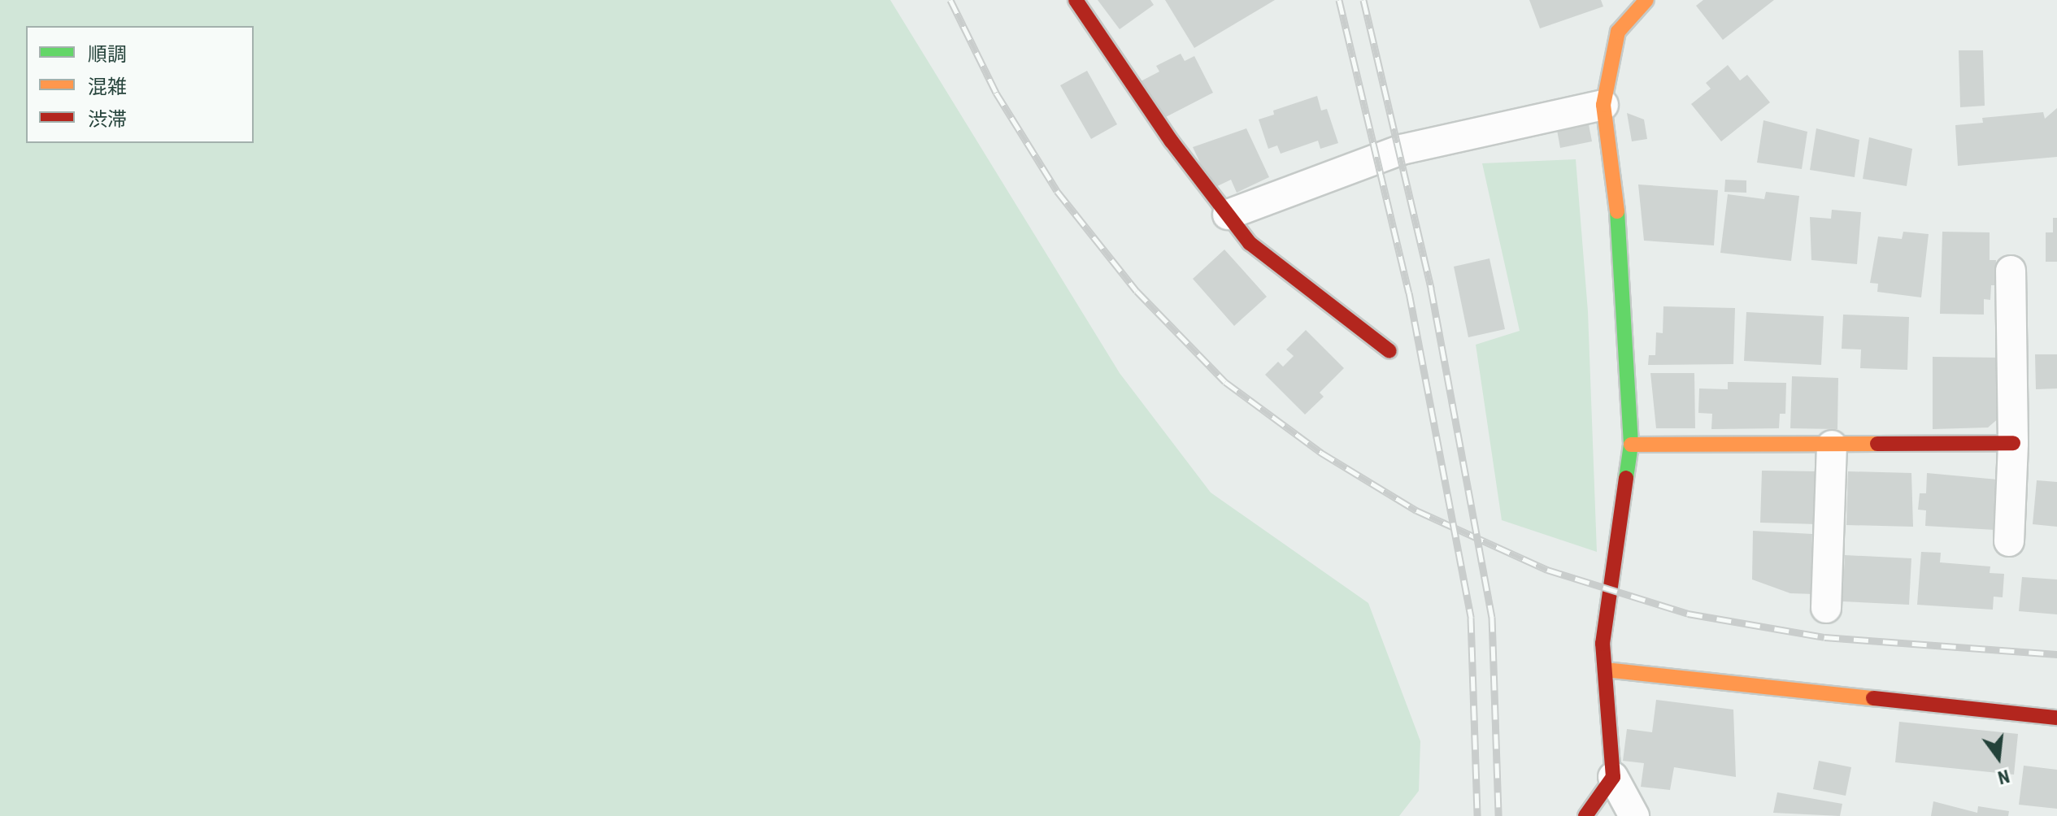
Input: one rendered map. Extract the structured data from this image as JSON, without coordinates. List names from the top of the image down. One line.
{"legend":["順調","混雑","渋滞"],"north":"bottom"}
